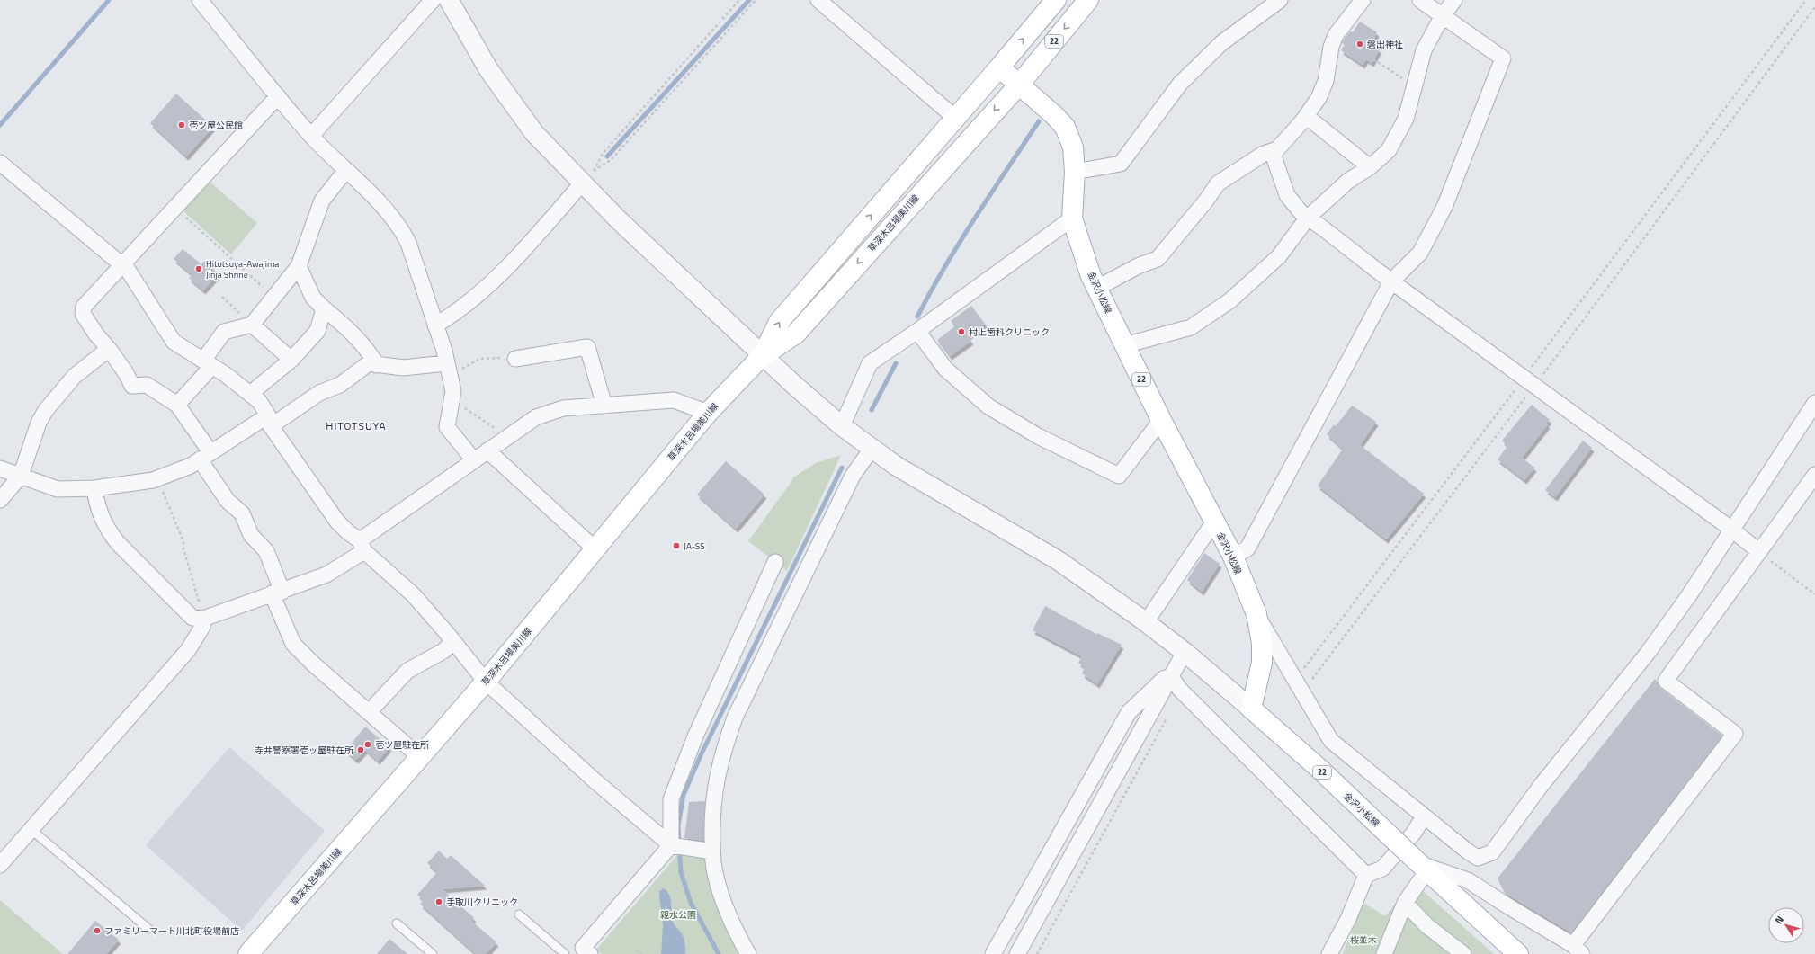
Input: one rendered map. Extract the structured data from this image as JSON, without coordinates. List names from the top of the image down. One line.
{"streets":{"main road":["22","草深木呂場美川線","金沢小松線"]},"crossings":[["22","草深木呂場美川線"],["22","金沢小松線"],["草深木呂場美川線","金沢小松線"]],"districts":["HITOTSUYA"],"parks":["親水公園","桜並木"],"places":["磐出神社","壱ツ屋公民館","Hitotsuya-Awajima Jinja Shrine","村上歯科クリニック","JA-SS","壱ツ屋駐在所","寺井警察署壱ッ屋駐在所","手取川クリニック","ファミリーマート川北町役場前店"],"north":"top left"}
